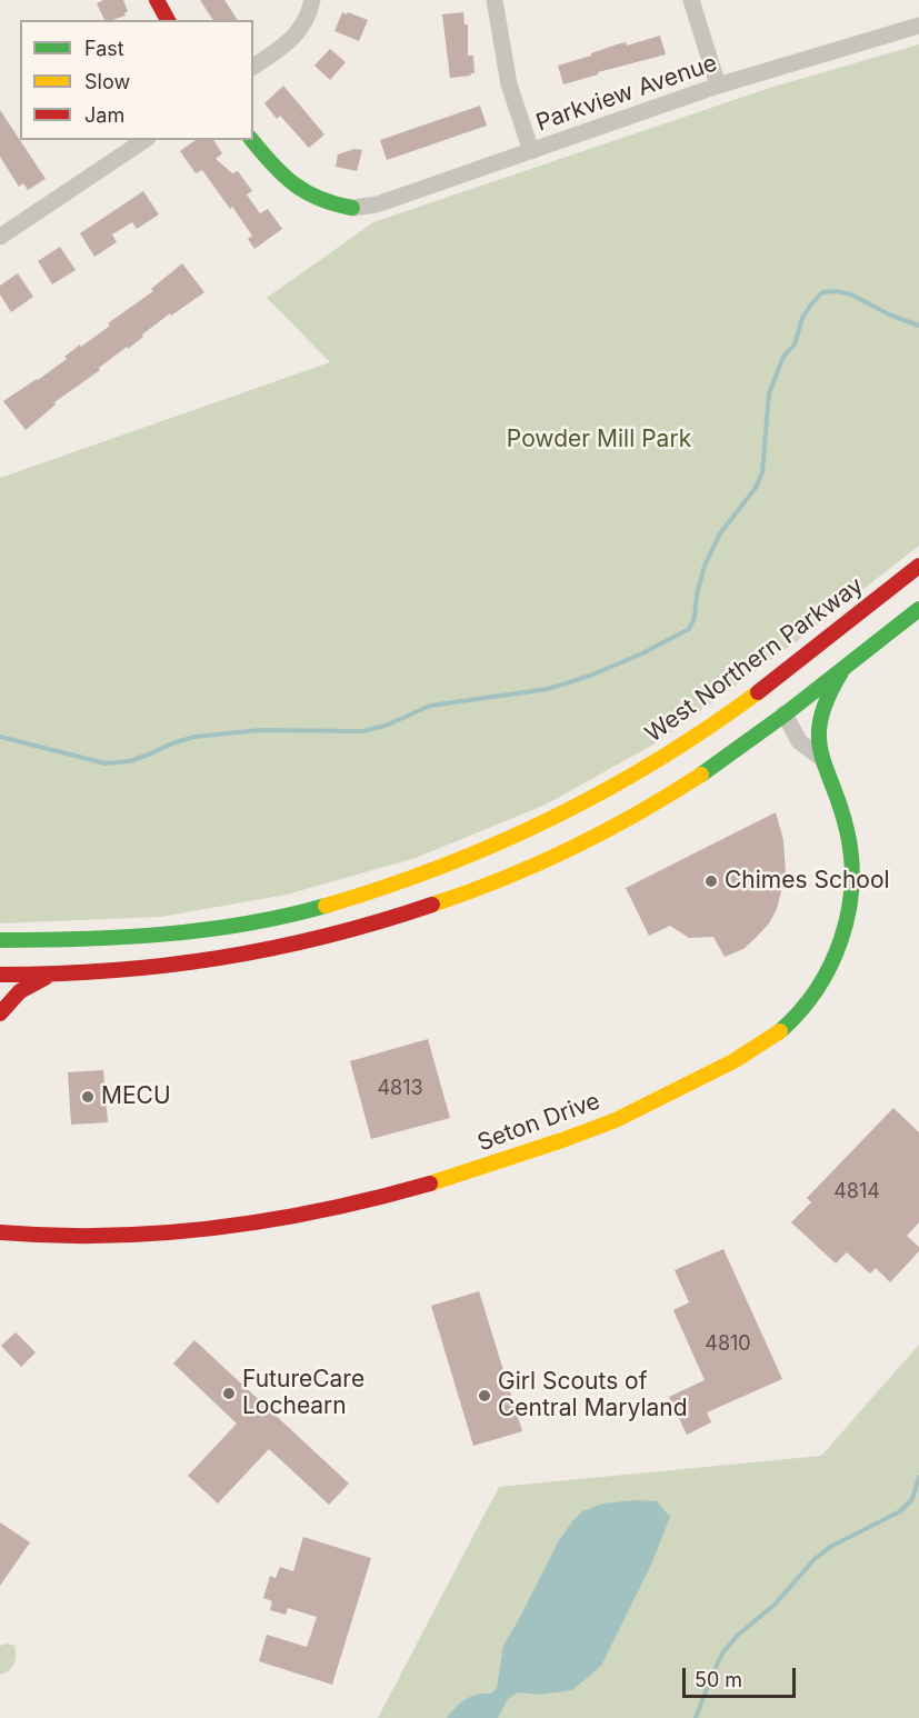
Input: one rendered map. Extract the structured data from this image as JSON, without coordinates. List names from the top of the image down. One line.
{"streets":{"main road":["West Northern Parkway","Seton Drive"],"street":["Parkview Avenue"]},"crossings":[["West Northern Parkway","Seton Drive"]],"parks":["Powder Mill Park"],"places":["Chimes School","MECU","FutureCare Lochearn","Girl Scouts of Central Maryland"],"house_numbers":["4813","4814","4810"],"legend":["Fast","Slow","Jam"],"scale_bar":"50 m"}
